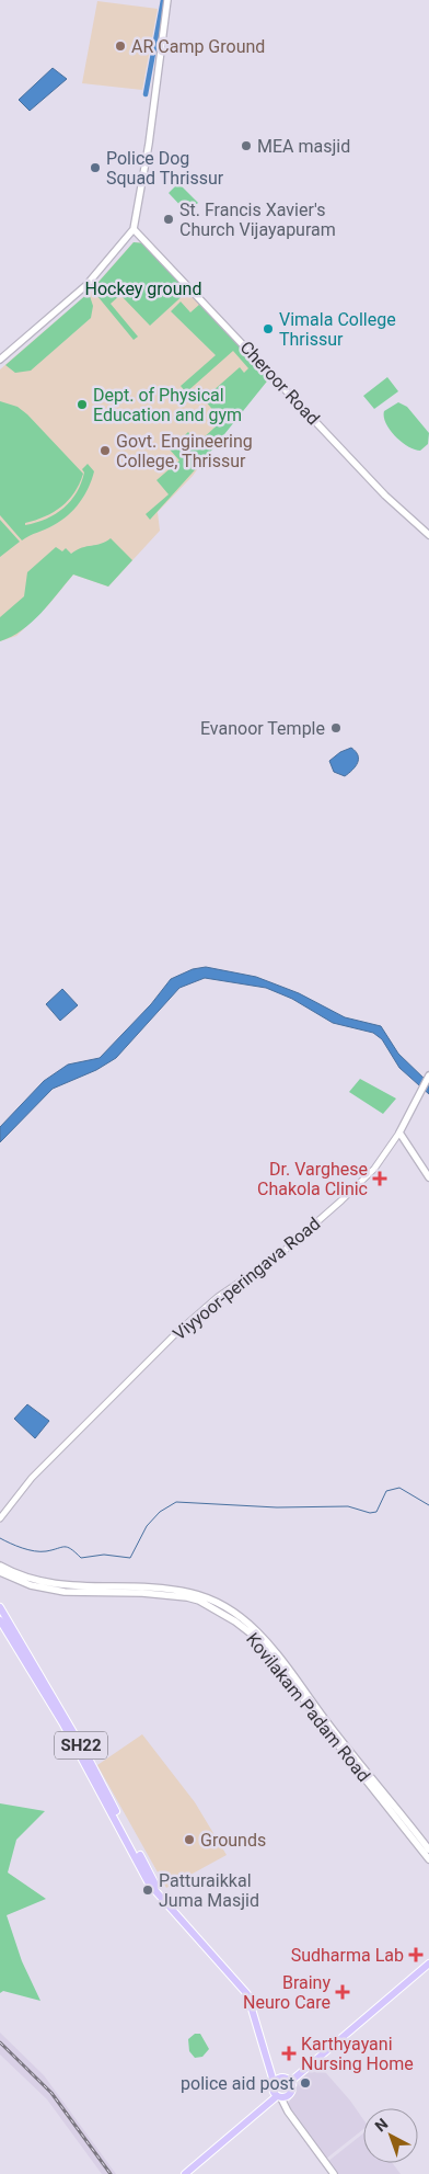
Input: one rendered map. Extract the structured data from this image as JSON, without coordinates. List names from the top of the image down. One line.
{"streets":{"main road":["Cheroor Road","Kovilakam Padam Road","SH22"],"street":["Viyyoor-peringava Road"]},"parks":["Hockey ground"],"places":{"other":["AR Camp Ground","MEA masjid","Police Dog Squad Thrissur","St. Francis Xavier's Church Vijayapuram","Vimala College Thrissur","Dept. of Physical Education and gym","Govt. Engineering College, Thrissur","Evanoor Temple","Grounds","Patturaikkal Juma Masjid","police aid post"],"health":["Dr. Varghese Chakola Clinic","Sudharma Lab","Brainy Neuro Care","Karthyayani Nursing Home"]},"north":"top left"}
